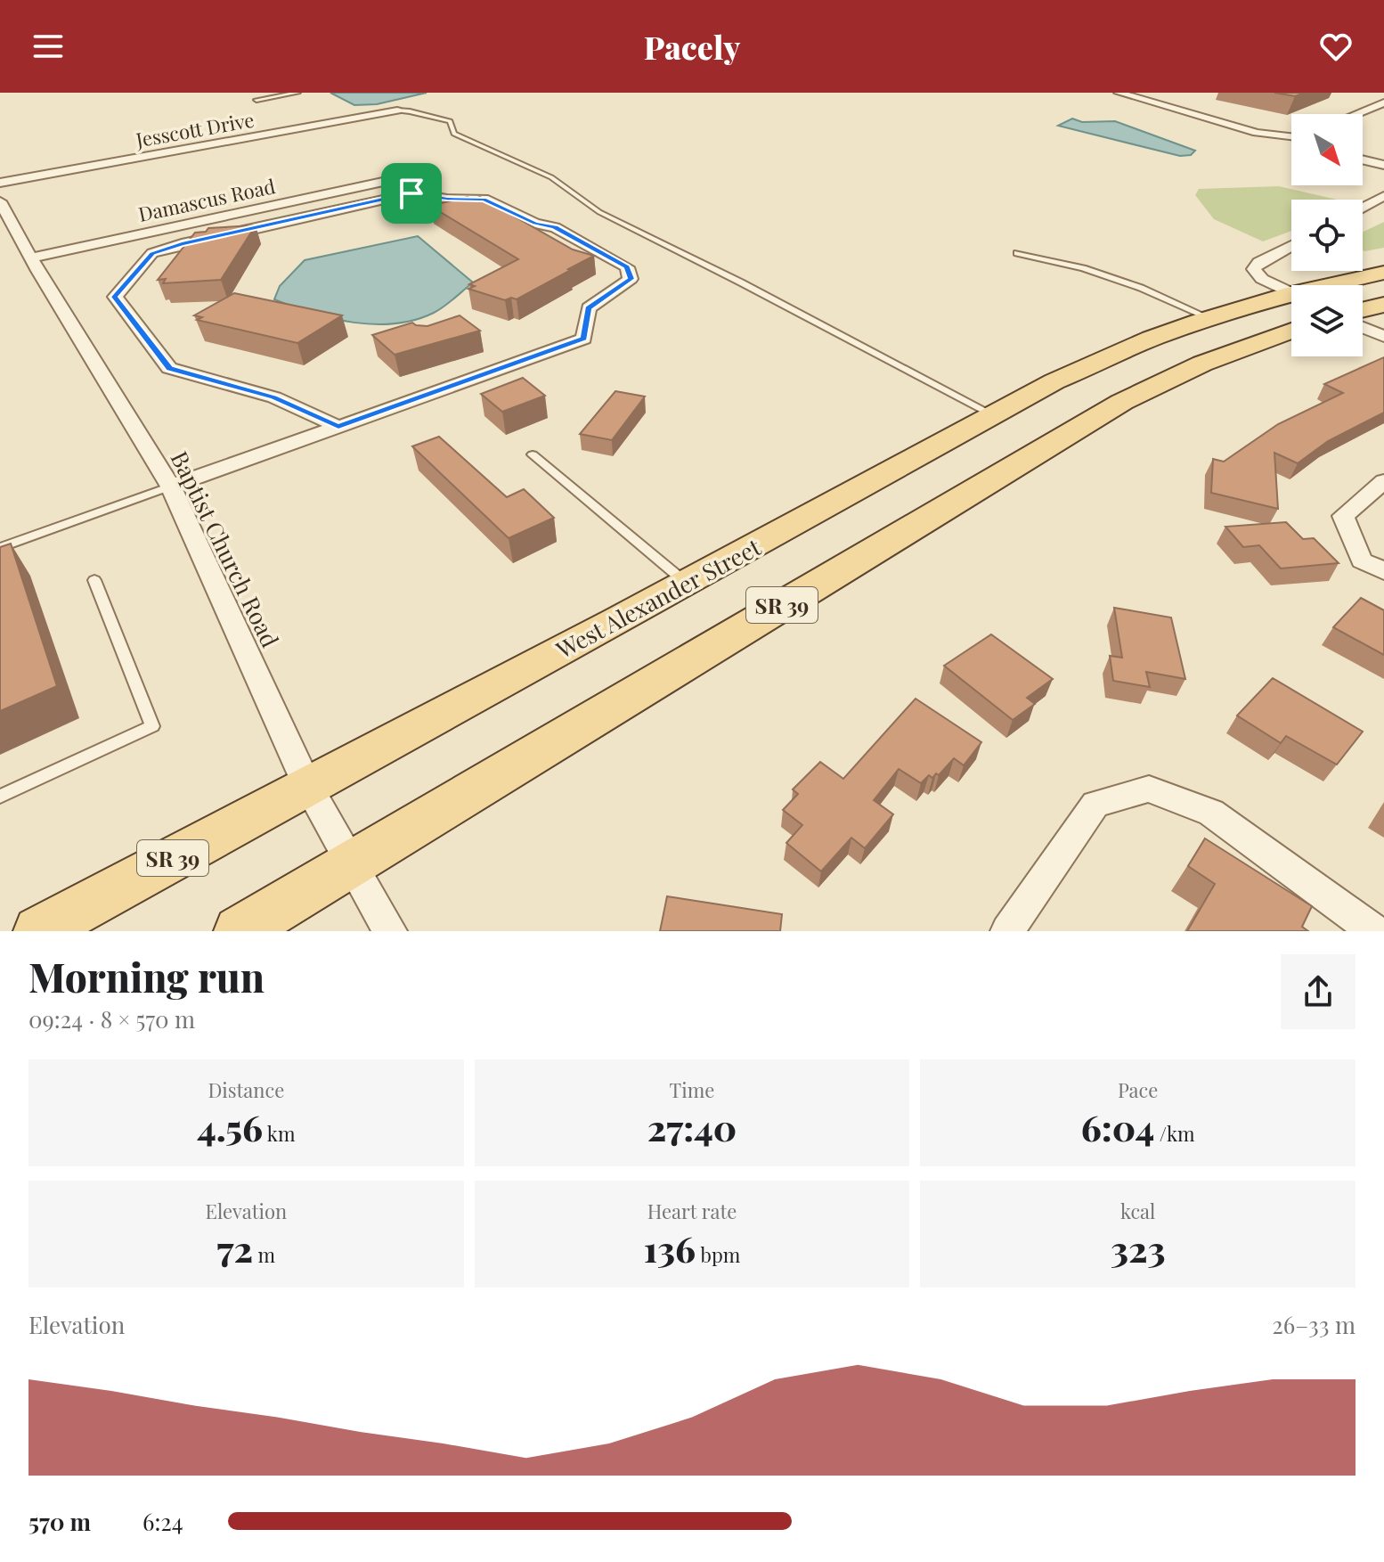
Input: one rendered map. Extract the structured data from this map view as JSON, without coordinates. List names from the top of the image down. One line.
{"streets":{"main road":["West Alexander Street","SR 39"],"street":["Jesscott Drive","Damascus Road","Baptist Church Road"]},"crossings":[["Damascus Road","Baptist Church Road"],["Baptist Church Road","West Alexander Street"],["Baptist Church Road","SR 39"]],"north":"bottom right","page":{"header":"Pacely","heading":["Morning run","09:24 · 8 × 570 m"],"stats":[["Distance","4.56 km"],["Time","27:40"],["Pace","6:04 /km"],["Elevation","72 m"],["Heart rate","136 bpm"],["kcal","323"]],"chart":["Elevation","26–33 m"],"list":[{"name":"570 m","note":"6:24"}]}}
